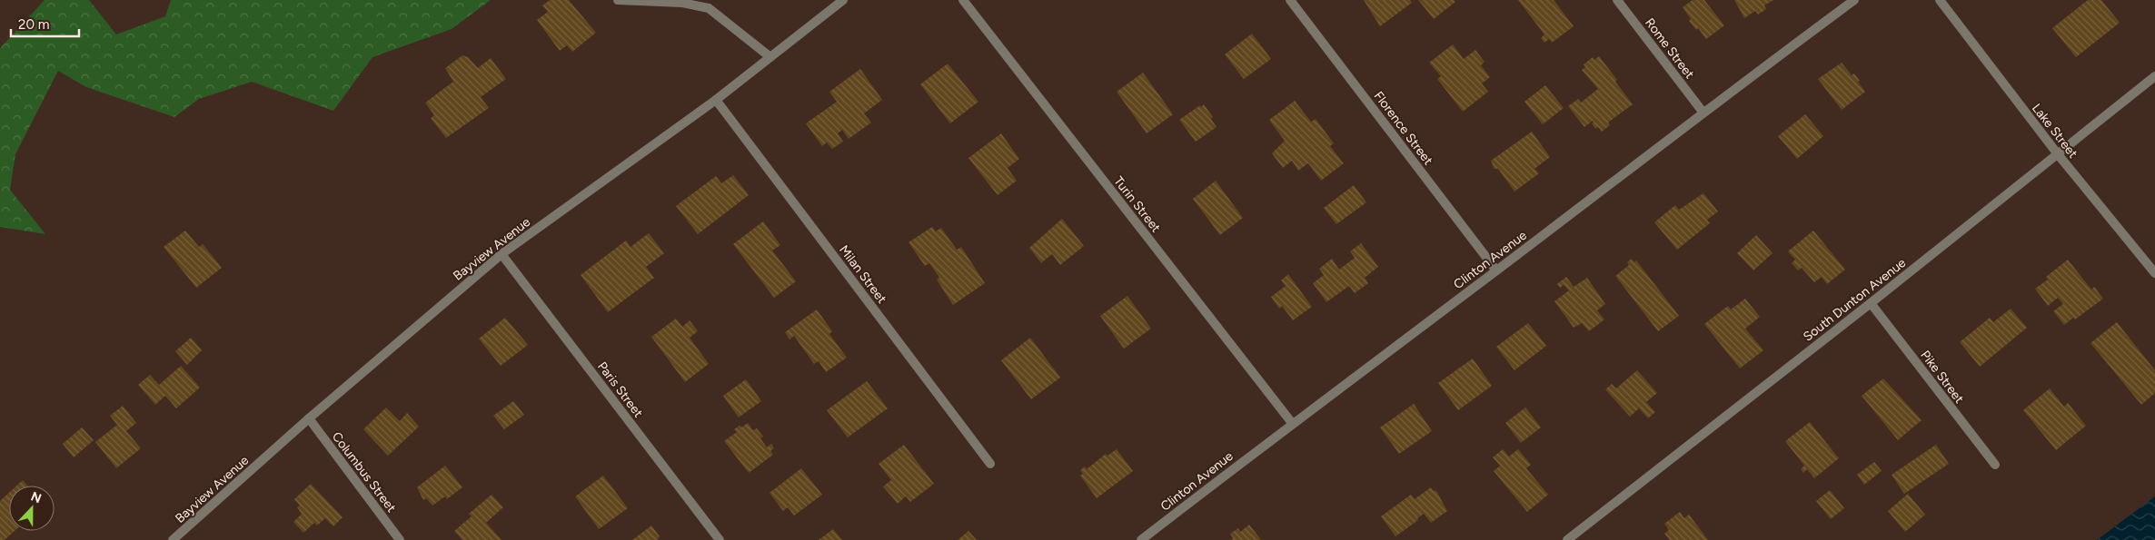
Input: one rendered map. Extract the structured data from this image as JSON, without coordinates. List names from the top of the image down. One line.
{"streets":{"street":["Rome Street","Florence Street","Lake Street","Turin Street","Bayview Avenue","Clinton Avenue","Milan Street","South Dunton Avenue","Pike Street","Paris Street","Columbus Street"]},"crossings":[["Rome Street","Clinton Avenue"],["Florence Street","Clinton Avenue"],["Lake Street","South Dunton Avenue"],["Turin Street","Clinton Avenue"],["Bayview Avenue","Milan Street"],["Bayview Avenue","Paris Street"],["Bayview Avenue","Columbus Street"],["South Dunton Avenue","Pike Street"]],"scale_bar":"20 m","north":"top"}
